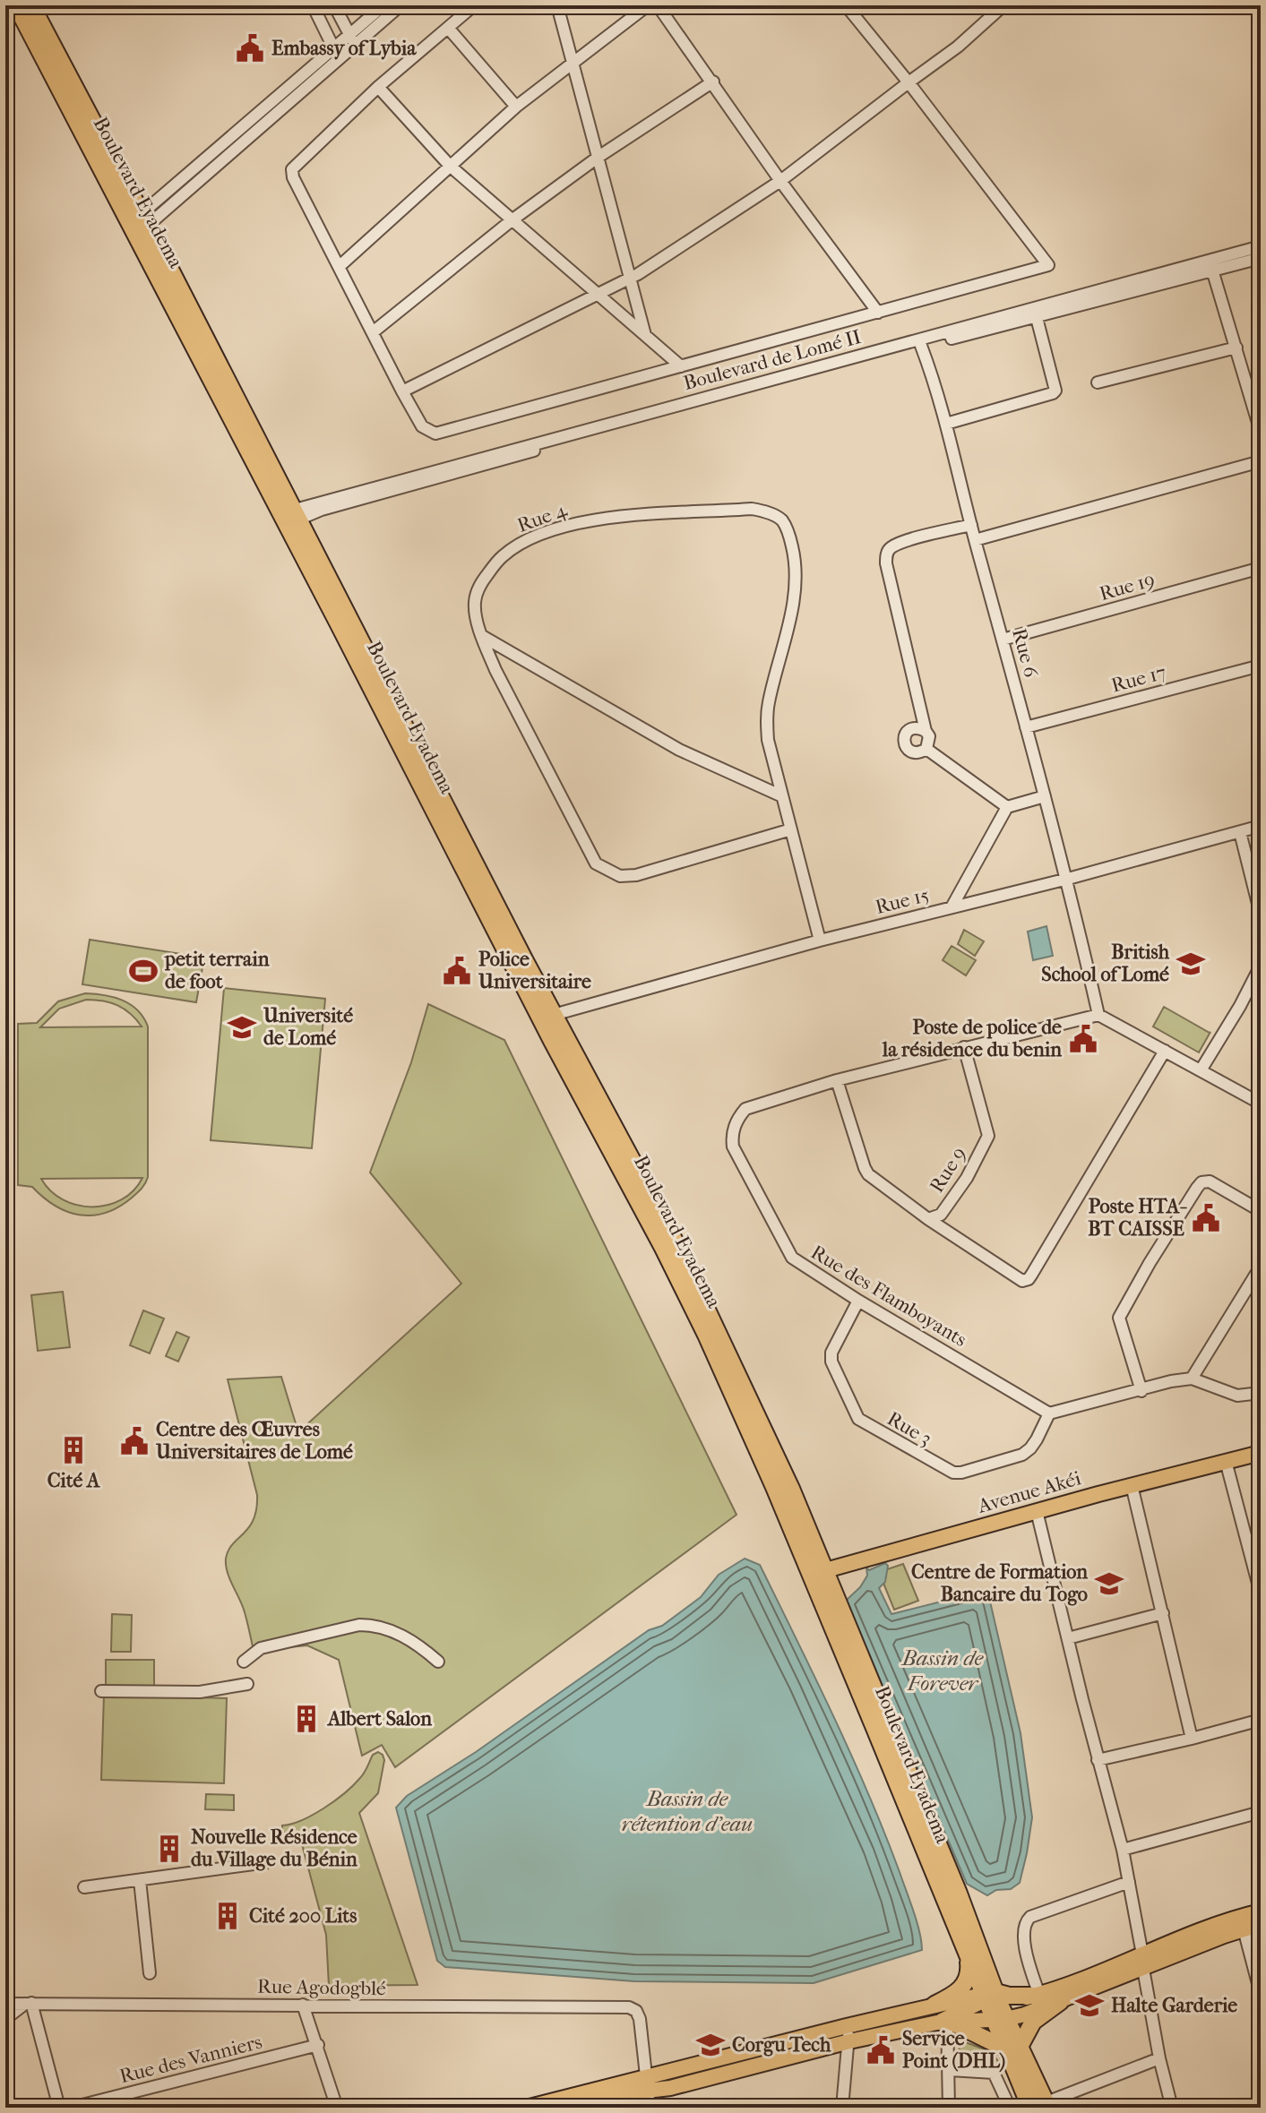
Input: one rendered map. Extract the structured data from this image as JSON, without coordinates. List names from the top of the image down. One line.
{"streets":{"highway":["Boulevard Eyadema"],"main road":["Avenue Akéi"],"street":["Boulevard de Lomé II","Rue 4","Rue 19","Rue 6","Rue 17","Rue 15","Rue 9","Rue des Flamboyants","Rue 3","Rue Agodogblé","Rue des Vanniers"]},"crossings":[["Boulevard Eyadema","Boulevard de Lomé II"],["Boulevard Eyadema","Rue 15"],["Boulevard Eyadema","Avenue Akéi"],["Boulevard de Lomé II","Rue 6"],["Rue 4","Rue 15"],["Rue 19","Rue 6"],["Rue 6","Rue 17"],["Rue 6","Rue 15"],["Rue 6","Rue des Flamboyants"],["Rue 9","Rue des Flamboyants"],["Rue des Flamboyants","Rue 3"]],"water":["Bassin de Forever","Bassin de rétention d'eau"],"places":{"public building":["Embassy of Lybia","Police Universitaire","Poste de police de la résidence du benin","Poste HTA- BT CAISSE","Centre des Œuvres Universitaires de Lomé","Service Point (DHL)"],"school or university":["British School of Lomé","Université de Lomé","Centre de Formation Bancaire du Togo","Halte Garderie","Corgu Tech"],"sports":["petit terrain de foot"],"building":["Cité A","Albert Salon","Nouvelle Résidence du Village du Bénin","Cité 200 Lits"]}}
